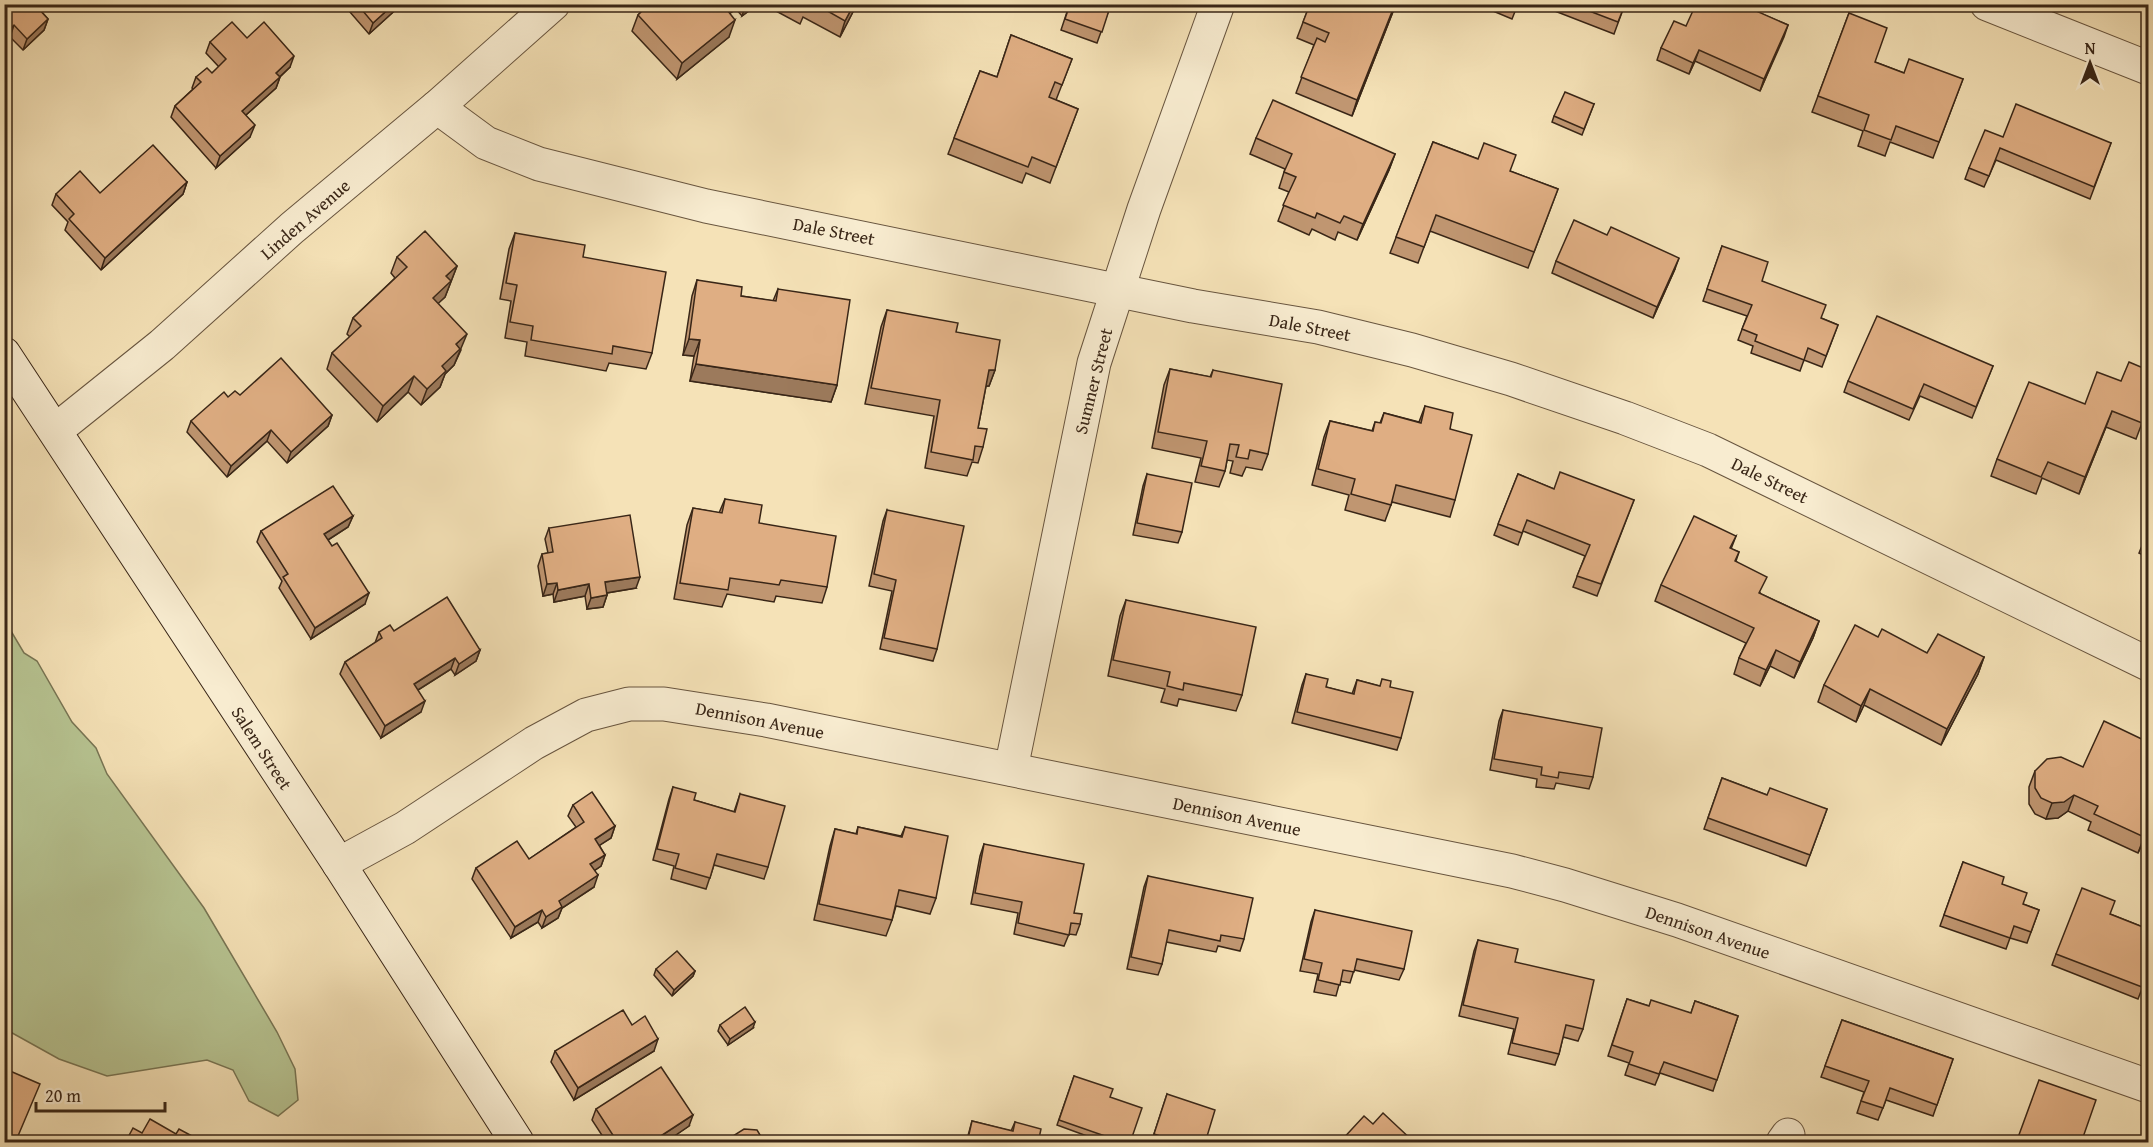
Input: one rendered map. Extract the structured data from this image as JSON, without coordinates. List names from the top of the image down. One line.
{"streets":{"street":["Linden Avenue","Dale Street","Sumner Street","Dennison Avenue","Salem Street"]},"crossings":[["Linden Avenue","Dale Street"],["Linden Avenue","Salem Street"],["Dale Street","Sumner Street"],["Sumner Street","Dennison Avenue"],["Dennison Avenue","Salem Street"]],"scale_bar":"20 m","north":"top"}
